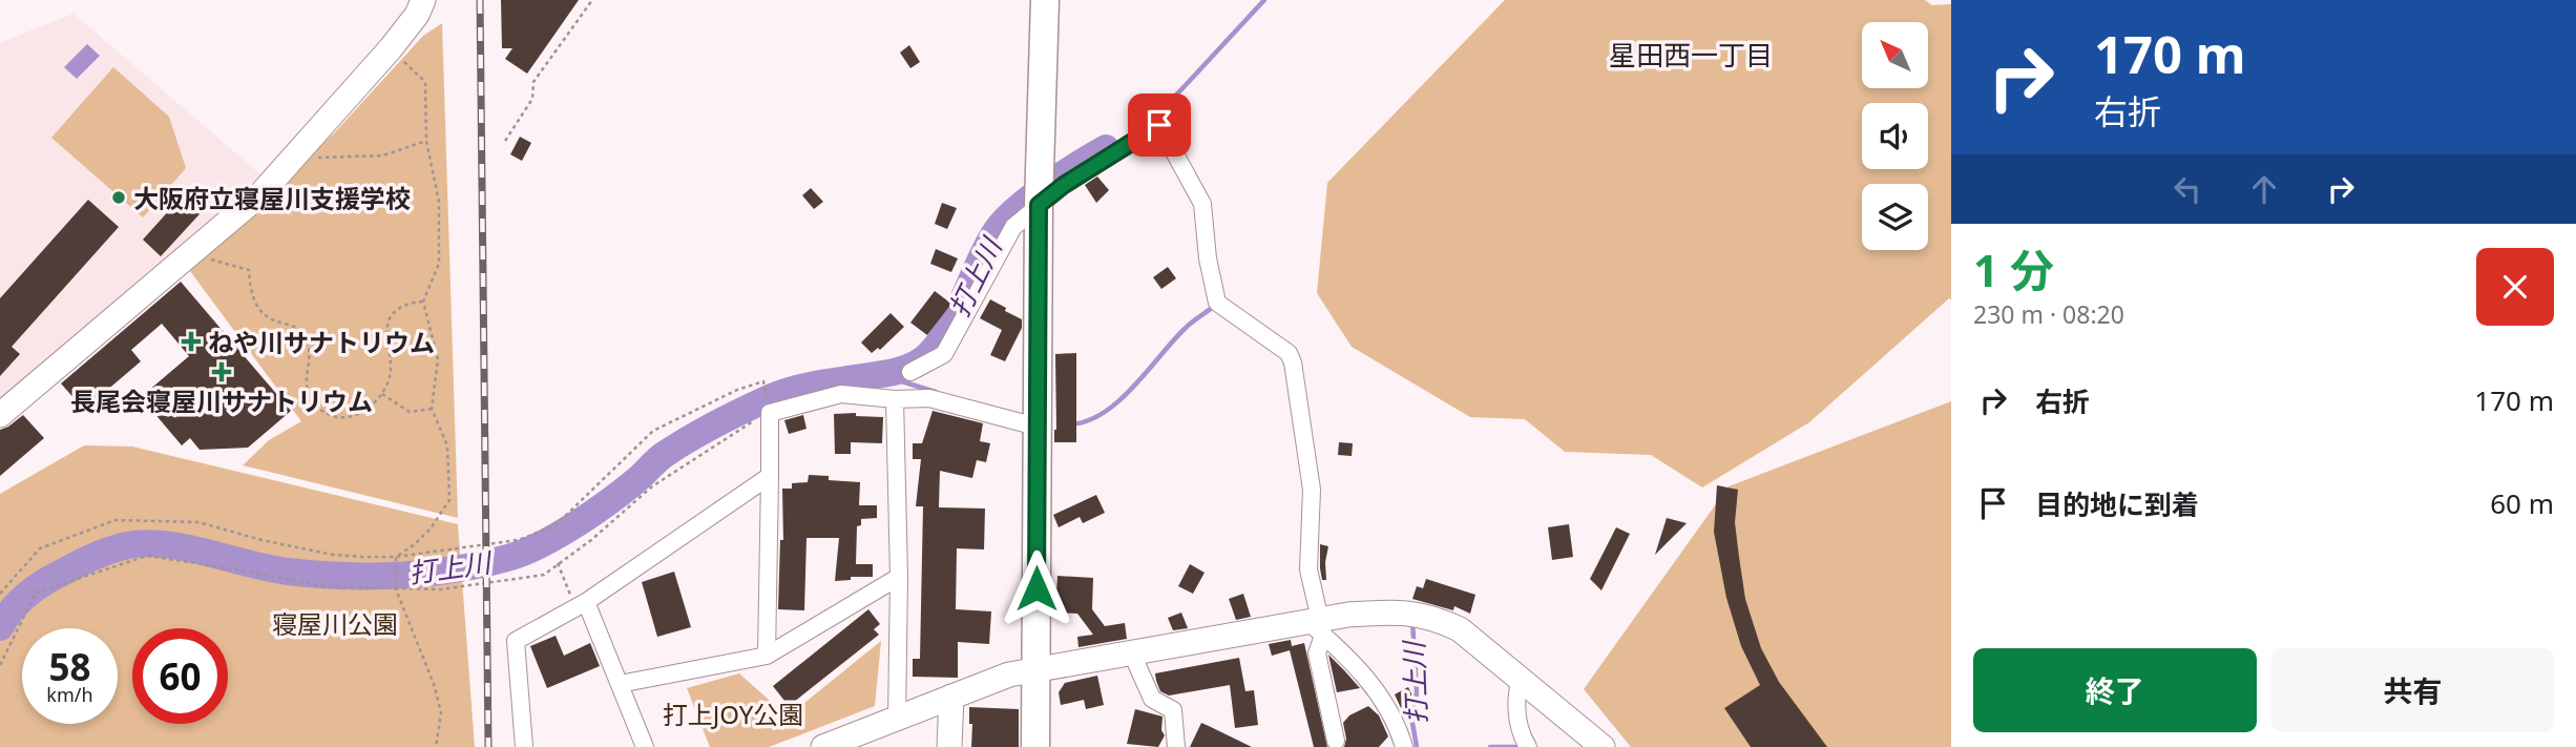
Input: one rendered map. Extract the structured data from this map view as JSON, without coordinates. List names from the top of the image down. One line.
{"districts":["星田西一丁目"],"water":["打上川"],"parks":["寝屋川公園","打上JOY公園"],"places":{"other":["大阪府立寝屋川支援学校"],"health":["ねや川サナトリウム","長尾会寝屋川サナトリウム"]},"north":"top left","page":{"turn":["170 m","右折"],"heading":["1 分","230 m · 08:20"],"list":[{"name":"右折","value":"170 m"},{"name":"目的地に到着","value":"60 m"}],"speed":"58 km/h","limit":"60","buttons":["終了","共有"]}}
